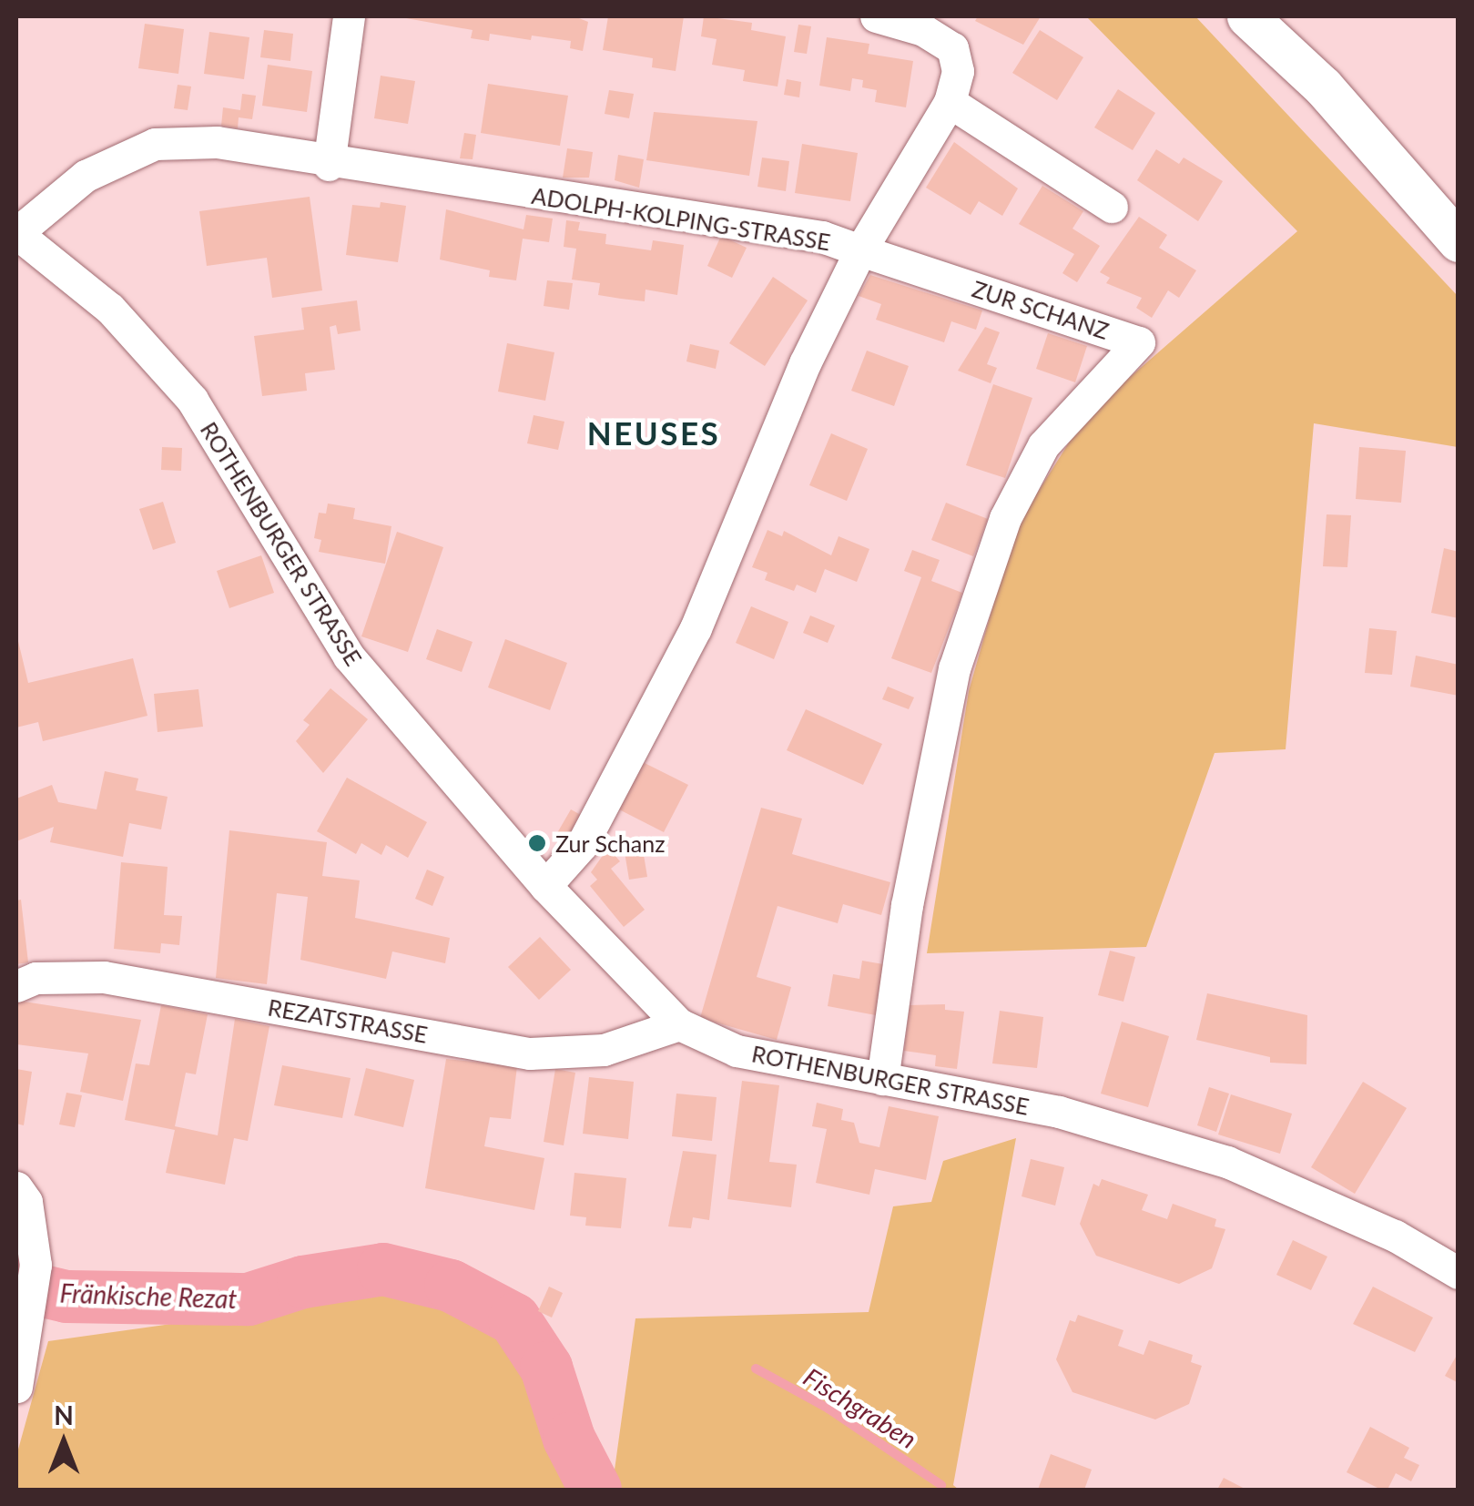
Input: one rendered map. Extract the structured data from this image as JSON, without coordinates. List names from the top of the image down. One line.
{"streets":{"street":["ADOLPH-KOLPING-STRASSE","ZUR SCHANZ","ROTHENBURGER STRASSE","REZATSTRASSE"]},"crossings":[["ADOLPH-KOLPING-STRASSE","ZUR SCHANZ"],["ADOLPH-KOLPING-STRASSE","ROTHENBURGER STRASSE"],["ZUR SCHANZ","ROTHENBURGER STRASSE"],["ROTHENBURGER STRASSE","REZATSTRASSE"]],"districts":["NEUSES"],"water":["Fränkische Rezat","Fischgraben"],"places":["Zur Schanz"],"north":"top"}
